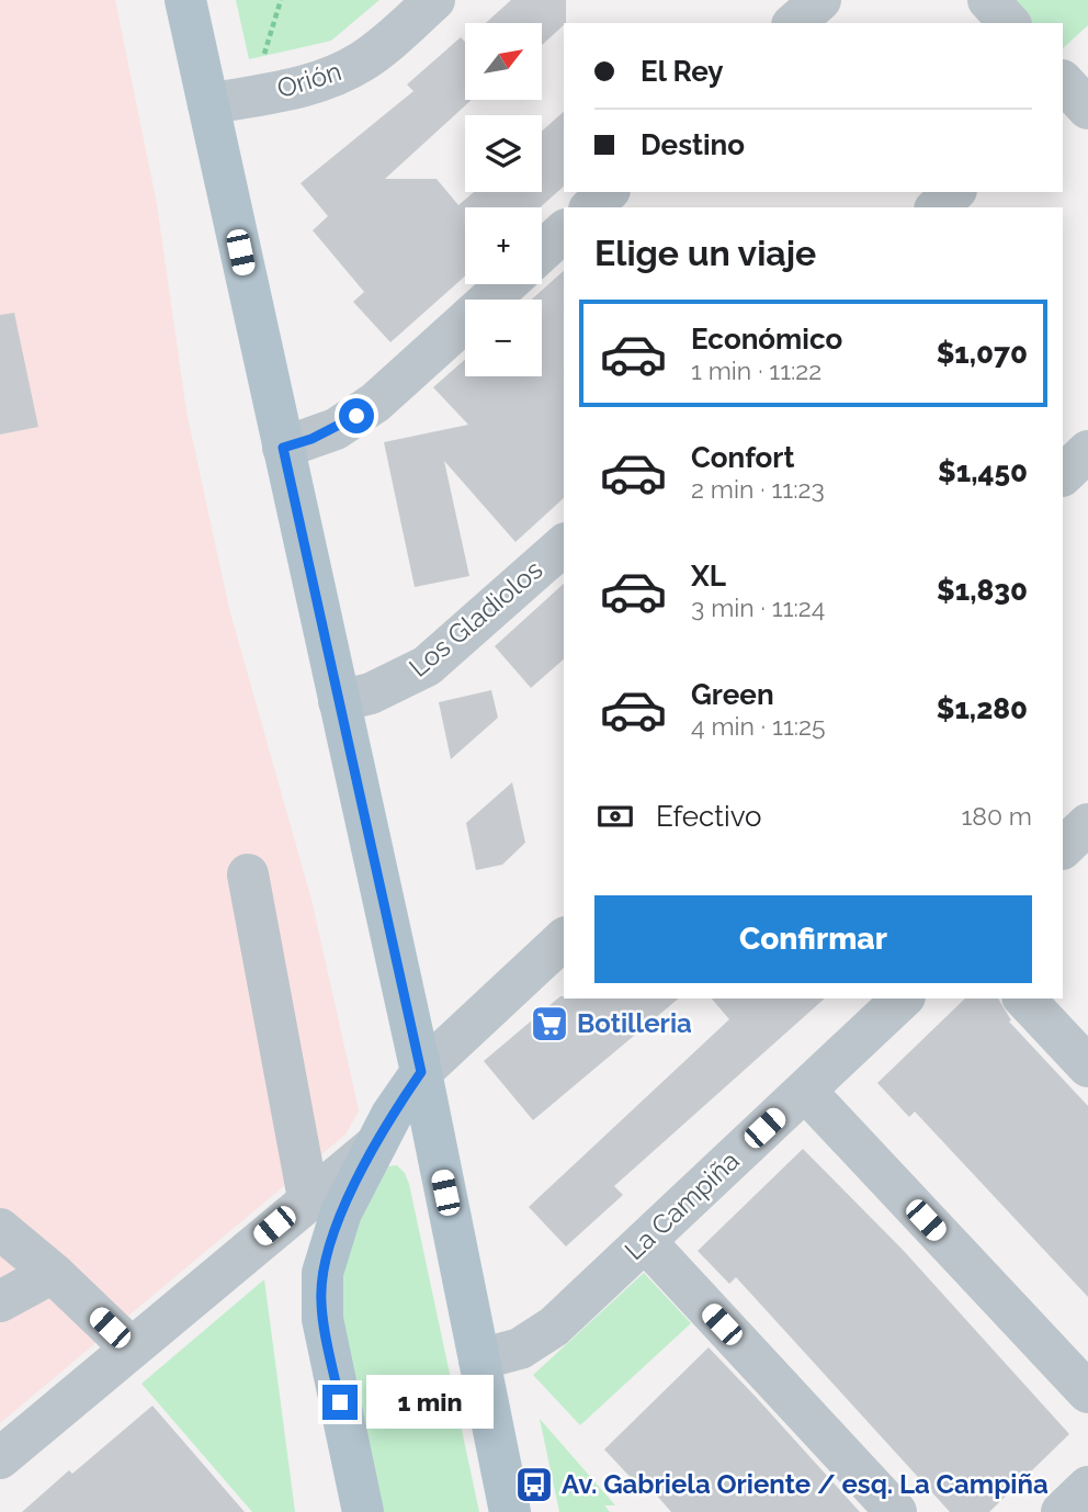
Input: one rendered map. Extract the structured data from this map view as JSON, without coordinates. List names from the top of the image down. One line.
{"streets":{"street":["Orión","Los Gladiolos","La Campiña"]},"places":{"supermarket":["Botilleria"],"bus stop":["Av. Gabriela Oriente / esq. La Campiña"]},"north":"top right","page":{"map_buttons":["+","−"],"banner":["El Rey","Destino"],"heading":"Elige un viaje","list":[{"name":"Económico","note":"1 min · 11:22","value":"$1,070"},{"name":"Confort","note":"2 min · 11:23","value":"$1,450"},{"name":"XL","note":"3 min · 11:24","value":"$1,830"},{"name":"Green","note":"4 min · 11:25","value":"$1,280"}],"pay":["Efectivo","180 m"],"buttons":"Confirmar","bubble":"1 min"}}
